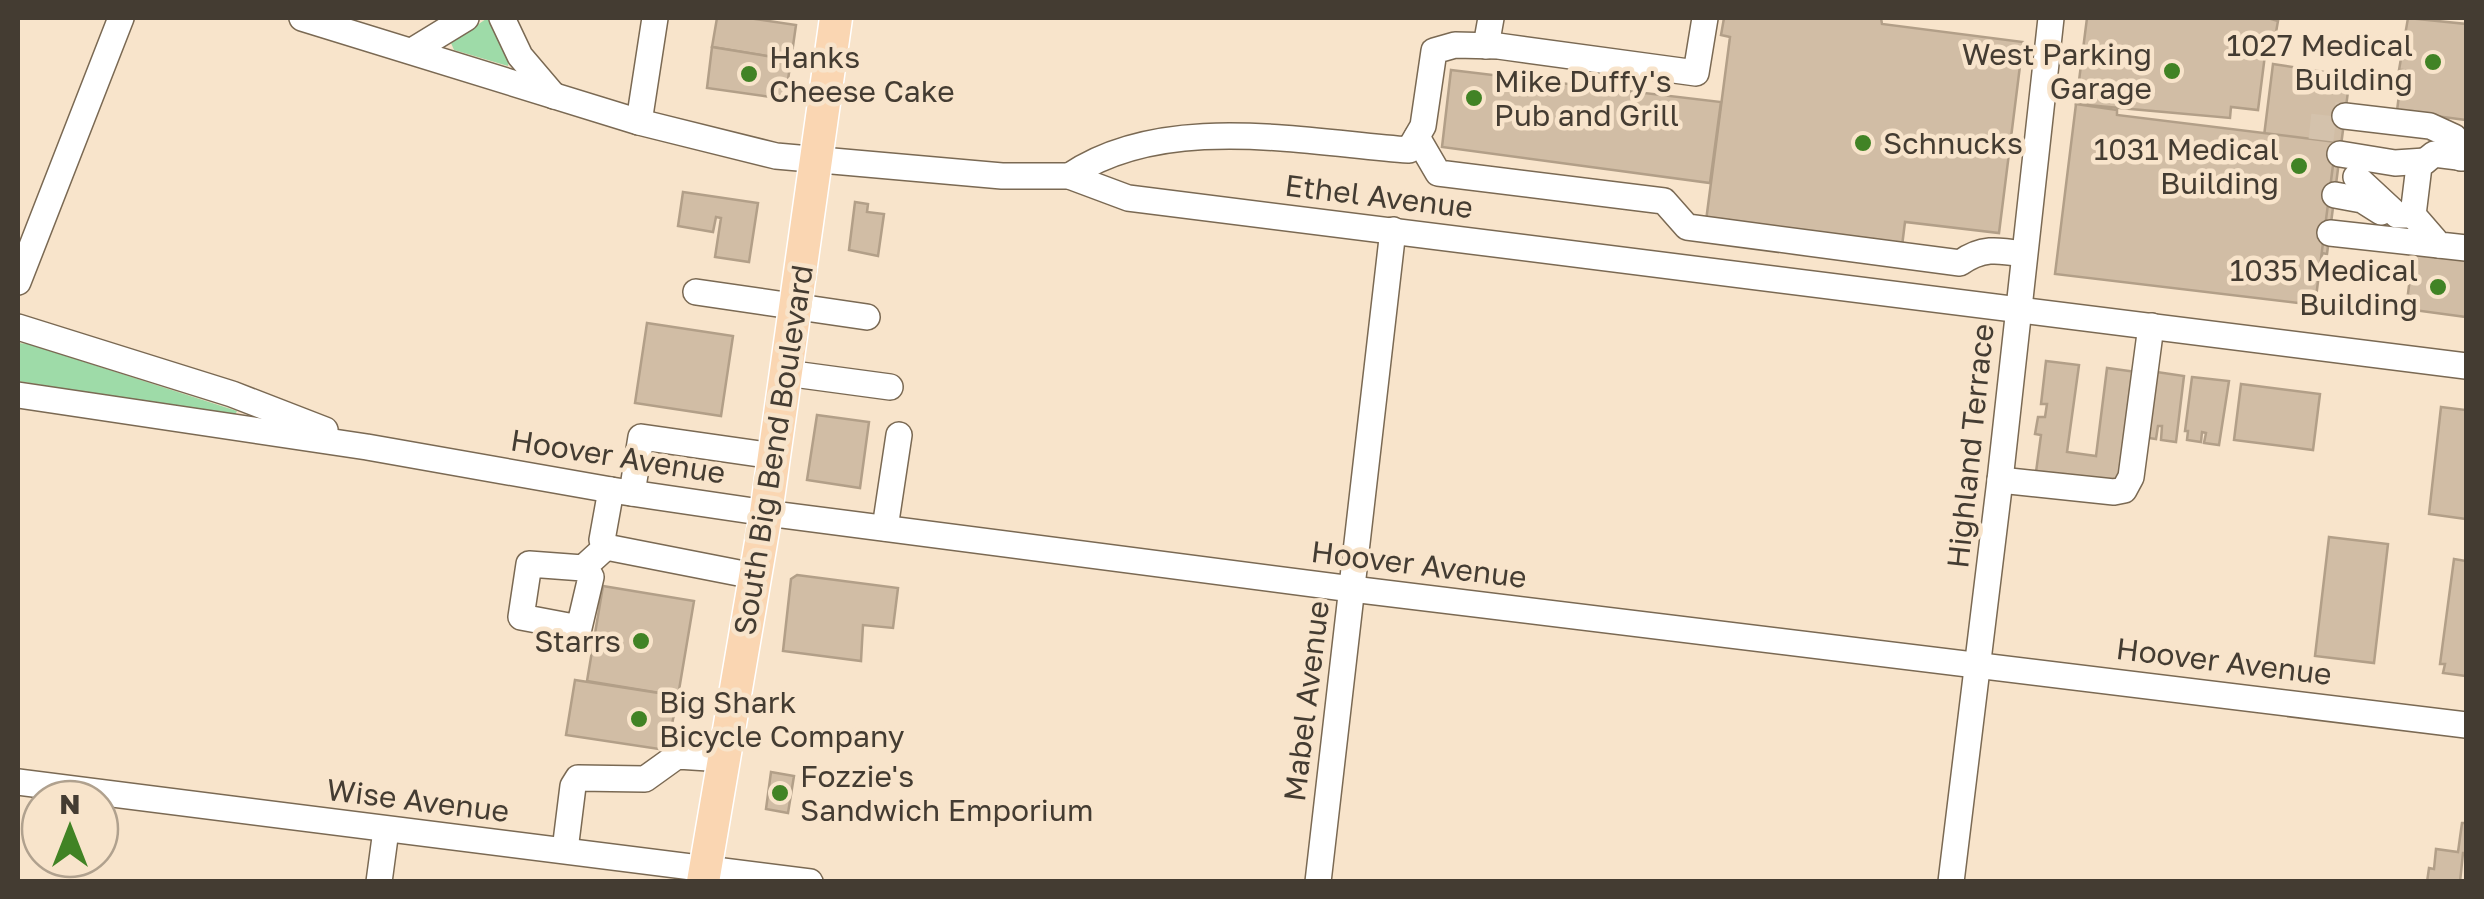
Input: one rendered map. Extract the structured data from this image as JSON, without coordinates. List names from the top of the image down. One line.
{"streets":{"main road":["South Big Bend Boulevard"],"street":["Ethel Avenue","Highland Terrace","Hoover Avenue","Mabel Avenue","Wise Avenue"]},"crossings":[["Ethel Avenue","Highland Terrace"],["Ethel Avenue","South Big Bend Boulevard"],["Ethel Avenue","Mabel Avenue"],["Highland Terrace","Hoover Avenue"],["South Big Bend Boulevard","Hoover Avenue"],["South Big Bend Boulevard","Wise Avenue"],["Hoover Avenue","Mabel Avenue"]],"places":["1027 Medical Building","West Parking Garage","Hanks Cheese Cake","Mike Duffy's Pub and Grill","Schnucks","1031 Medical Building","1035 Medical Building","Starrs","Big Shark Bicycle Company","Fozzie's Sandwich Emporium"],"north":"top"}
